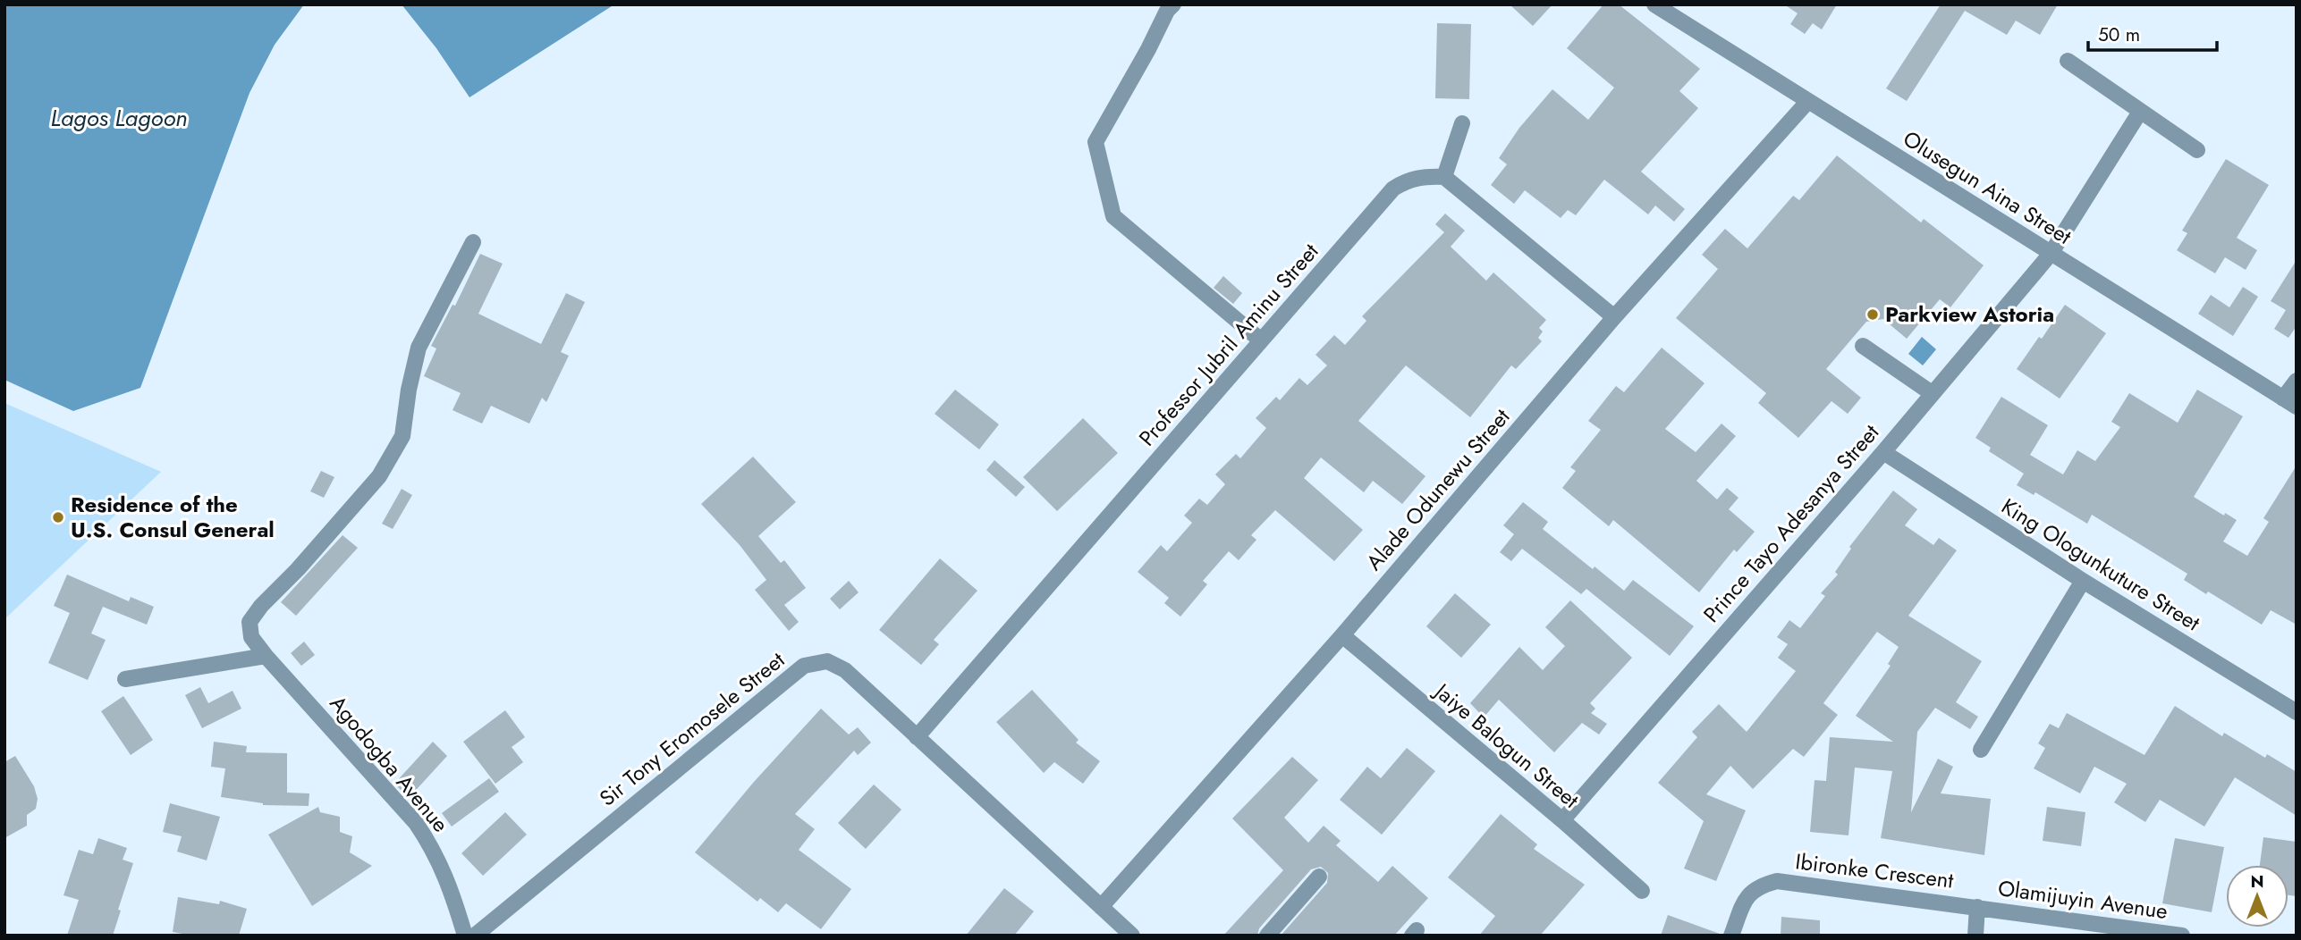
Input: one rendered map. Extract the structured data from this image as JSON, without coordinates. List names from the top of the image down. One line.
{"streets":{"street":["Olusegun Aina Street","Professor Jubril Aminu Street","Alade Odunewu Street","Prince Tayo Adesanya Street","King Ologunkuture Street","Sir Tony Eromosele Street","Jaiye Balogun Street","Agodogba Avenue","Ibironke Crescent","Olamijuyin Avenue"]},"crossings":[["Olusegun Aina Street","Alade Odunewu Street"],["Olusegun Aina Street","Prince Tayo Adesanya Street"],["Professor Jubril Aminu Street","Sir Tony Eromosele Street"],["Alade Odunewu Street","Sir Tony Eromosele Street"],["Alade Odunewu Street","Jaiye Balogun Street"],["Prince Tayo Adesanya Street","King Ologunkuture Street"],["Prince Tayo Adesanya Street","Jaiye Balogun Street"],["Ibironke Crescent","Olamijuyin Avenue"]],"water":["Lagos Lagoon"],"places":["Parkview Astoria","Residence of the U.S. Consul General"],"scale_bar":"50 m","north":"top"}
